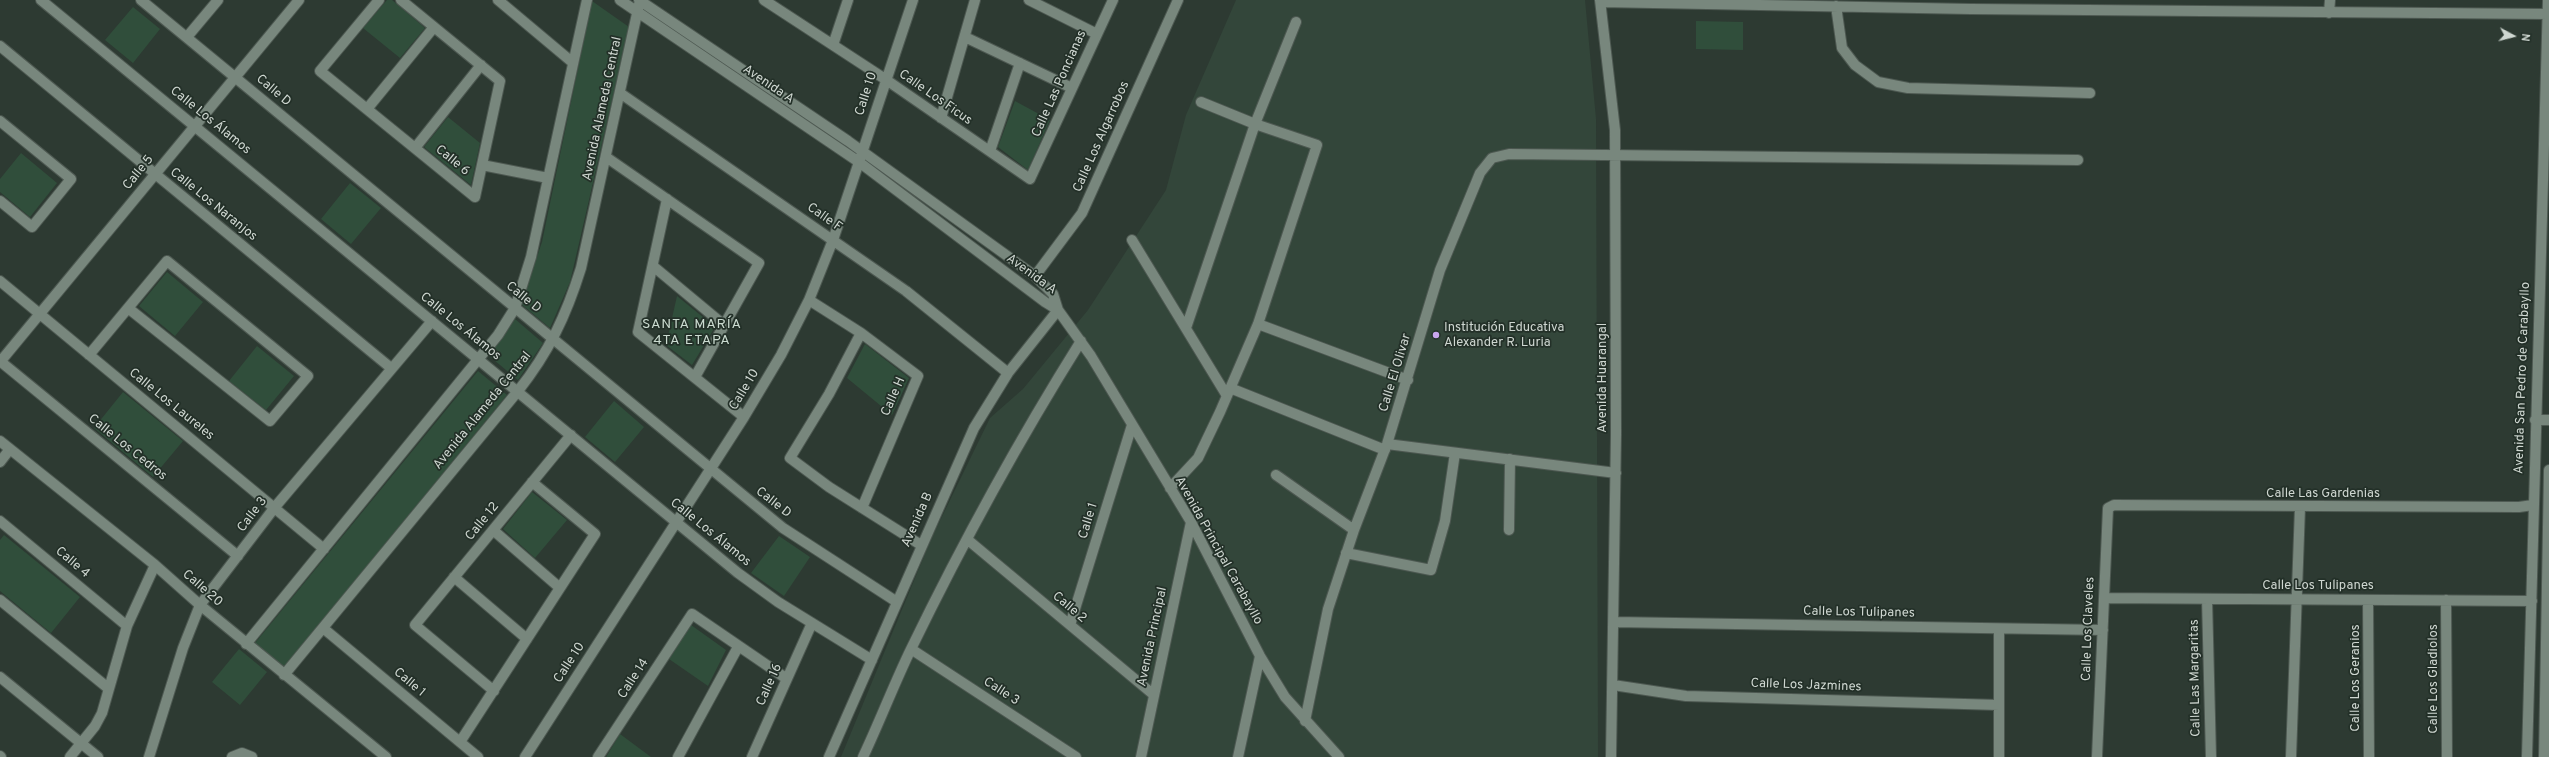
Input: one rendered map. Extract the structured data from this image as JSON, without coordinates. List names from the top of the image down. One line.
{"streets":{"street":["Calle Las Poncianas","Avenida A","Calle D","Calle 10","Calle Los Ficus","Avenida Alameda Central","Calle Los Álamos","Calle Los Algarrobos","Calle 6","Calle 5","Calle Los Naranjos","Calle F","Calle El Olivar","Avenida Huarangal","Avenida San Pedro de Carabayllo","Calle H","Calle Los Laureles","Calle Los Cedros","Calle Las Gardenias","Calle 3","Avenida B","Calle 1","Calle 12","Avenida Principal Carabayllo","Calle 4","Calle Los Tulipanes","Calle 20","Calle 2","Calle Los Claveles","Avenida Principal","Calle Las Margaritas","Calle Los Geranios","Calle 14","Calle Los Gladiolos","Calle 16","Calle Los Jazmines"]},"crossings":[["Calle Las Poncianas","Calle Los Ficus"],["Avenida A","Calle 10"],["Avenida A","Avenida Alameda Central"],["Avenida A","Calle Los Algarrobos"],["Avenida A","Avenida B"],["Avenida A","Avenida Principal Carabayllo"],["Calle D","Calle 10"],["Calle D","Avenida Alameda Central"],["Calle D","Calle 5"],["Calle D","Avenida B"],["Calle 10","Calle Los Ficus"],["Calle 10","Calle Los Álamos"],["Calle 10","Calle F"],["Calle 10","Calle H"],["Avenida Alameda Central","Calle Los Álamos"],["Avenida Alameda Central","Calle F"],["Avenida Alameda Central","Calle 1"],["Avenida Alameda Central","Calle 20"],["Calle Los Álamos","Calle 5"],["Calle Los Álamos","Calle 3"],["Calle Los Álamos","Avenida B"],["Calle Los Álamos","Calle 12"],["Calle Los Álamos","Calle 16"],["Calle 5","Calle Los Naranjos"],["Calle 5","Calle Los Laureles"],["Calle 5","Calle Los Cedros"],["Calle Los Naranjos","Calle 3"],["Calle F","Avenida B"],["Calle El Olivar","Avenida Huarangal"],["Calle El Olivar","Avenida Principal Carabayllo"],["Avenida Huarangal","Calle Los Tulipanes"],["Avenida Huarangal","Calle Los Jazmines"],["Avenida San Pedro de Carabayllo","Calle Las Gardenias"],["Avenida San Pedro de Carabayllo","Calle Los Tulipanes"],["Calle Los Laureles","Calle 3"],["Calle Los Cedros","Calle 3"],["Calle Las Gardenias","Calle Los Claveles"],["Calle 3","Calle 20"],["Avenida B","Avenida Principal Carabayllo"],["Calle 1","Avenida Principal Carabayllo"],["Calle 1","Calle 2"],["Avenida Principal Carabayllo","Avenida Principal"],["Calle Los Tulipanes","Calle Los Claveles"],["Calle Los Tulipanes","Calle Las Margaritas"],["Calle Los Tulipanes","Calle Los Geranios"],["Calle Los Tulipanes","Calle Los Gladiolos"],["Calle 2","Avenida Principal"]],"districts":["SANTA MARÍA 4TA ETAPA"],"places":["Institución Educativa Alexander R. Luria"],"north":"right"}
